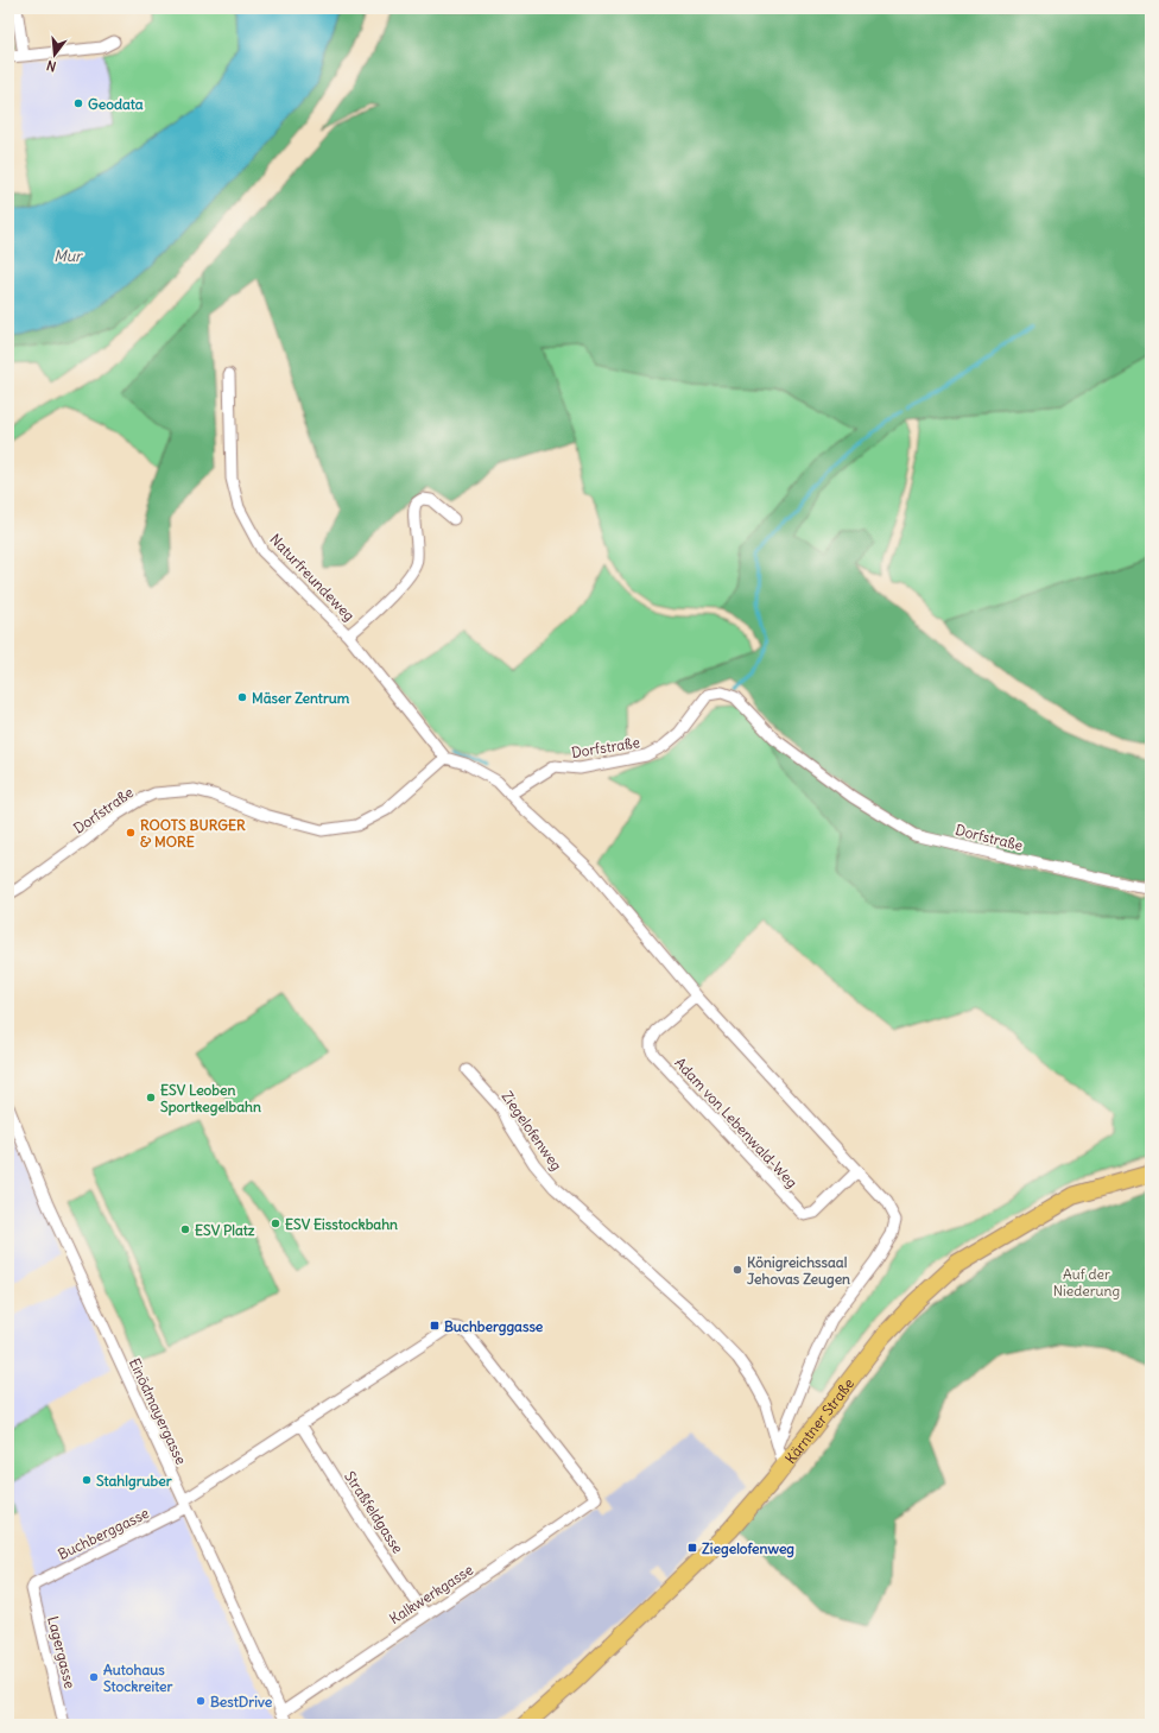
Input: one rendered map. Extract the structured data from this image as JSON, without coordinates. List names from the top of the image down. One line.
{"streets":{"main road":["Kärntner Straße"],"street":["Naturfreundeweg","Dorfstraße","Adam von Lebenwald-Weg","Ziegelofenweg","Einödmayergasse","Straßfeldgasse","Buchberggasse","Kalkwerkgasse","Lagergasse"]},"crossings":[["Naturfreundeweg","Dorfstraße"],["Ziegelofenweg","Kärntner Straße"],["Einödmayergasse","Buchberggasse"],["Einödmayergasse","Kalkwerkgasse"],["Straßfeldgasse","Buchberggasse"],["Straßfeldgasse","Kalkwerkgasse"],["Buchberggasse","Kalkwerkgasse"],["Buchberggasse","Lagergasse"]],"water":["Mur"],"parks":["Auf der Niederung"],"places":{"other":["Geodata","Mäser Zentrum","ROOTS BURGER & MORE","ESV Leoben Sportkegelbahn","ESV Eisstockbahn","ESV Platz","Königreichssaal Jehovas Zeugen","Stahlgruber","Autohaus Stockreiter","BestDrive"],"transit":["Buchberggasse","Ziegelofenweg"]},"north":"bottom"}
